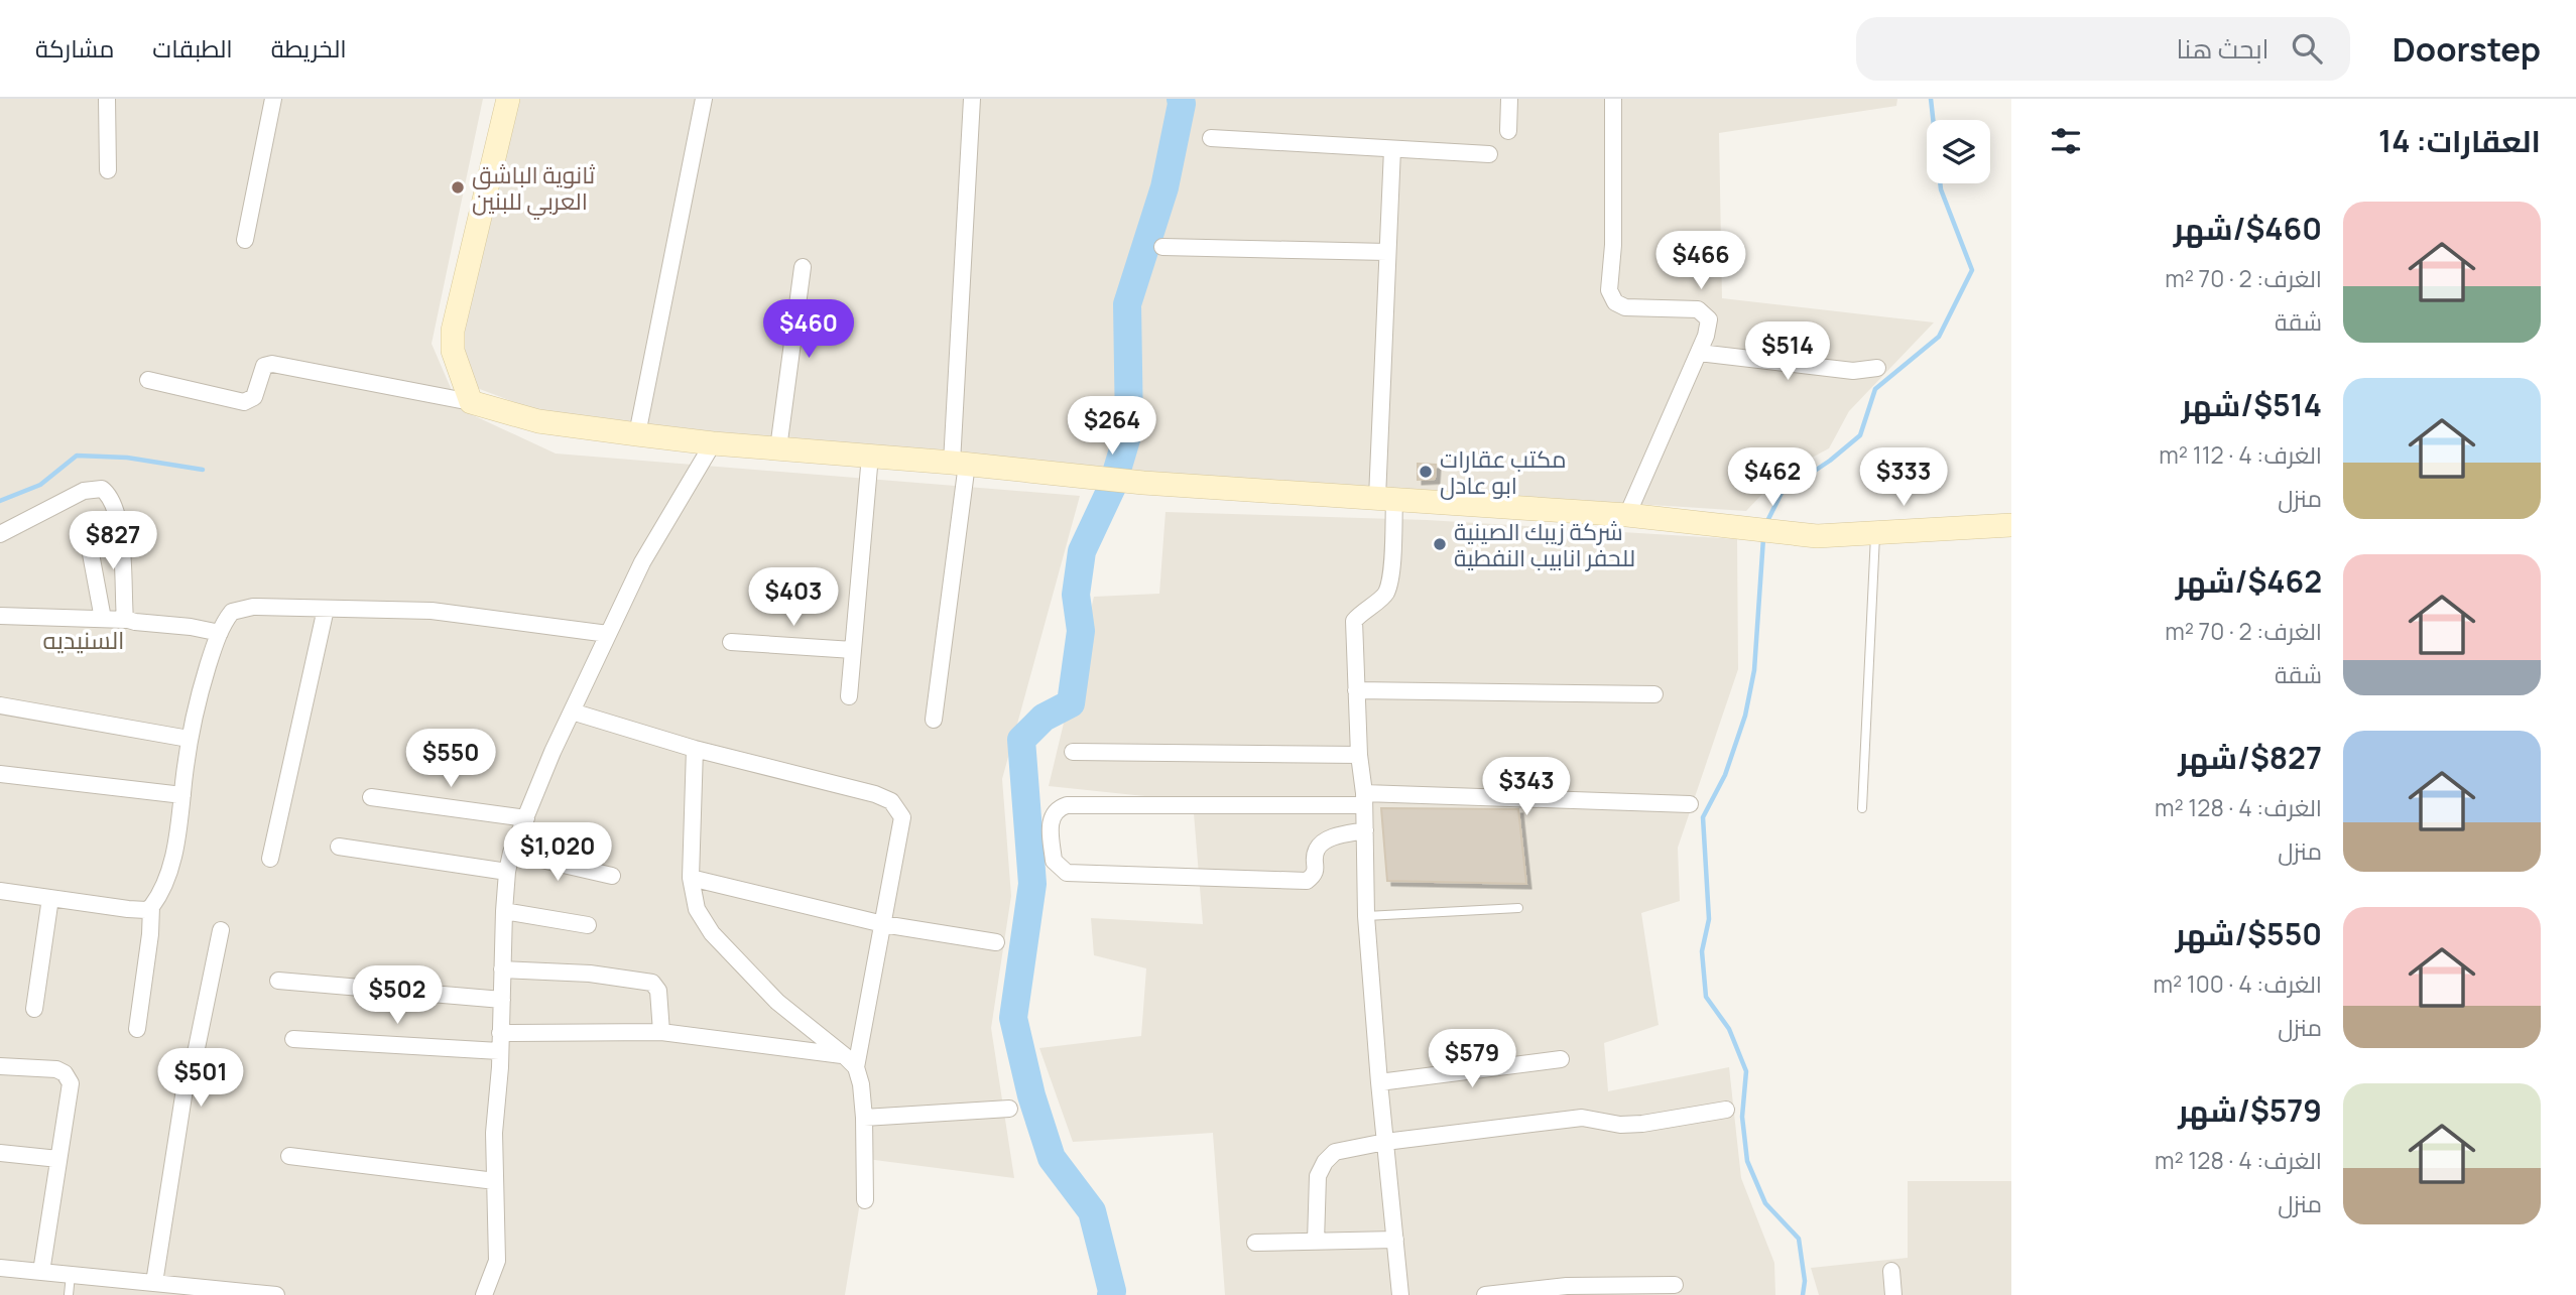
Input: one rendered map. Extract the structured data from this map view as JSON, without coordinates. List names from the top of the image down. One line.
{"districts":["السنيديه"],"places":["ثانوية الباشق العربي للبنين","مكتب عقارات ابو عادل","شركة زيبك الصينية للحفر انابيب النفطية"],"page":{"header":"Doorstep","search":"ابحث هنا","nav":["الخريطة","الطبقات","مشاركة"],"heading":"العقارات: 14","list":[{"name":"$460/شهر","note":"الغرف: 2 · 70 m² · شقة"},{"name":"$514/شهر","note":"الغرف: 4 · 112 m² · منزل"},{"name":"$462/شهر","note":"الغرف: 2 · 70 m² · شقة"},{"name":"$827/شهر","note":"الغرف: 4 · 128 m² · منزل"},{"name":"$550/شهر","note":"الغرف: 4 · 100 m² · منزل"},{"name":"$579/شهر","note":"الغرف: 4 · 128 m² · منزل"}],"price":["$466","$460","$514","$264","$462","$333","$827","$403","$550","$343","$1,020","$502","$579","$501"]}}
